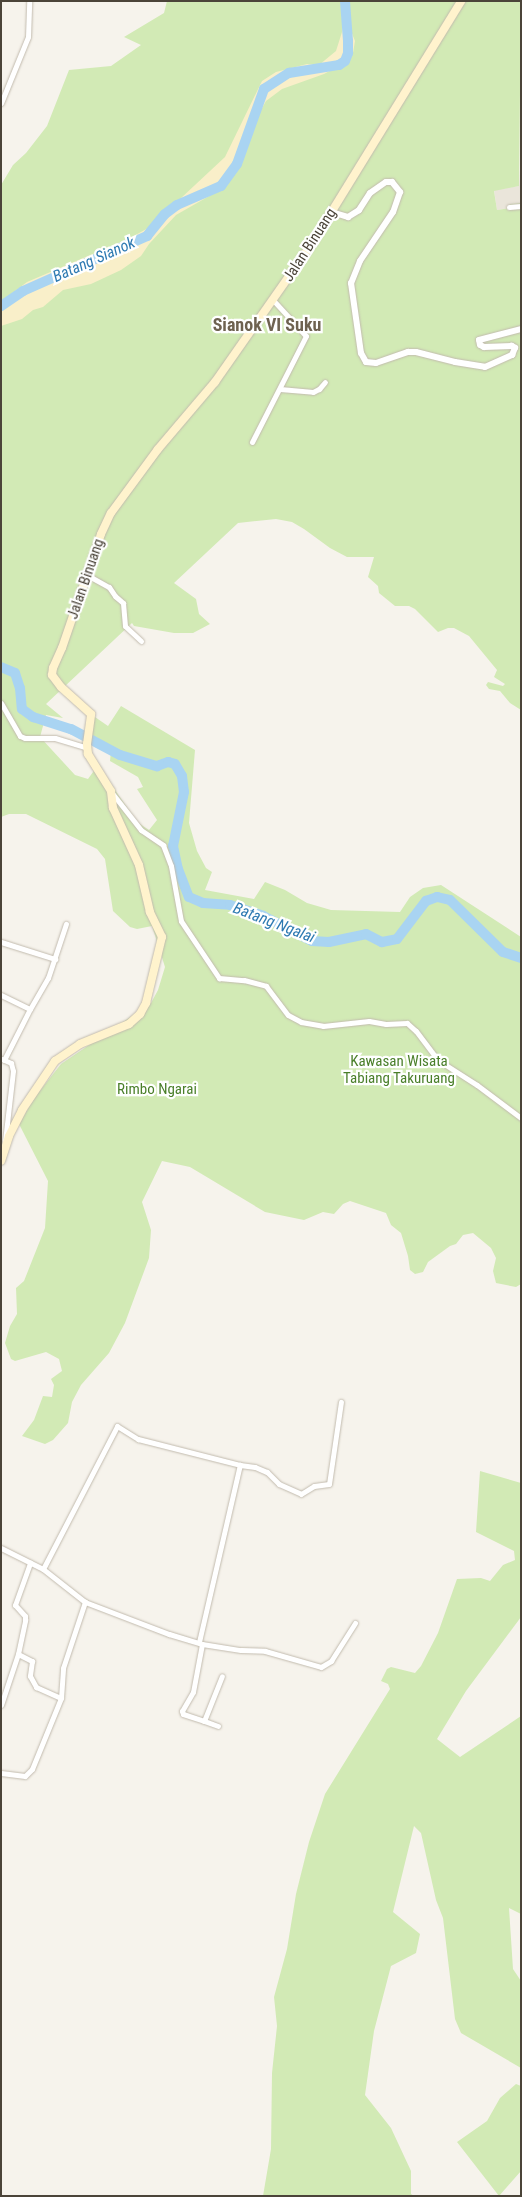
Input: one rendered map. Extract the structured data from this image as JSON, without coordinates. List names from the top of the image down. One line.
{"streets":{"main road":["Jalan Binuang"]},"districts":["Sianok VI Suku"],"water":["Batang Sianok","Batang Ngalai"],"parks":["Kawasan Wisata Tabiang Takuruang","Rimbo Ngarai"]}
